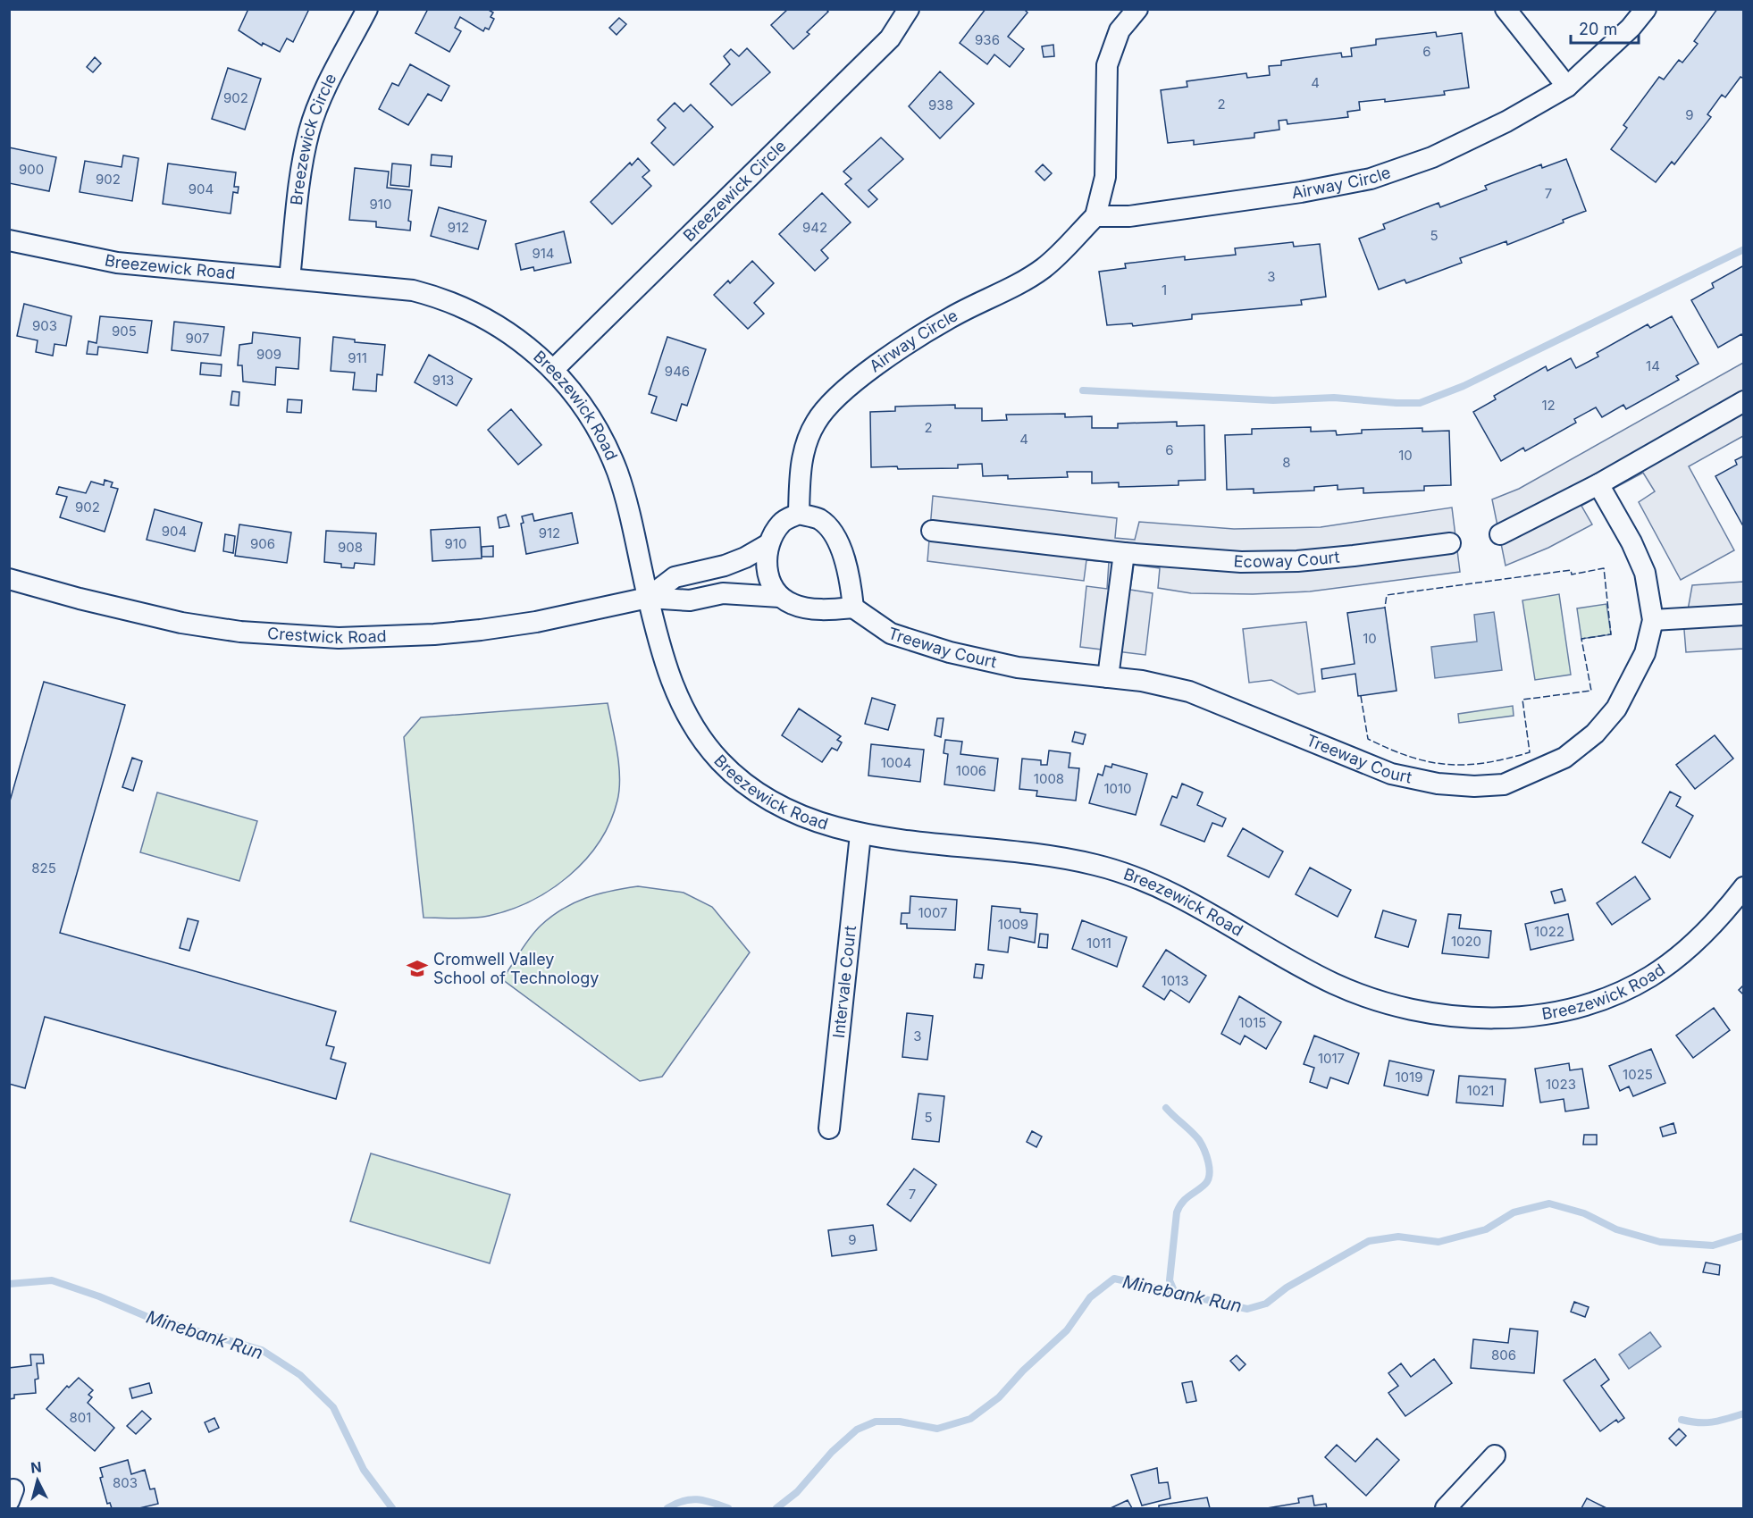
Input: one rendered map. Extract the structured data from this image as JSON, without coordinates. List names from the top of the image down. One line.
{"streets":{"street":["Breezewick Circle","Airway Circle","Breezewick Road","Ecoway Court","Crestwick Road","Treeway Court","Intervale Court"]},"crossings":[["Breezewick Circle","Breezewick Road"],["Airway Circle","Crestwick Road"],["Airway Circle","Treeway Court"],["Breezewick Road","Crestwick Road"],["Breezewick Road","Intervale Court"],["Crestwick Road","Treeway Court"]],"water":["Minebank Run"],"places":{"school or university":["Cromwell Valley School of Technology"]},"house_numbers":["936","6","4","902","2","938","9","900","902","904","7","910","912","942","5","914","3","1","903","905","907","909","911","14","946","913","12","2","4","6","10","8","902","904","912","906","910","908","10","1004","1006","1008","1010","825","1007","1009","1022","1020","1011","1013","1015","3","1017","1025","1019","1023","1021","5","7","9","806","801","803"],"scale_bar":"20 m","north":"top"}
